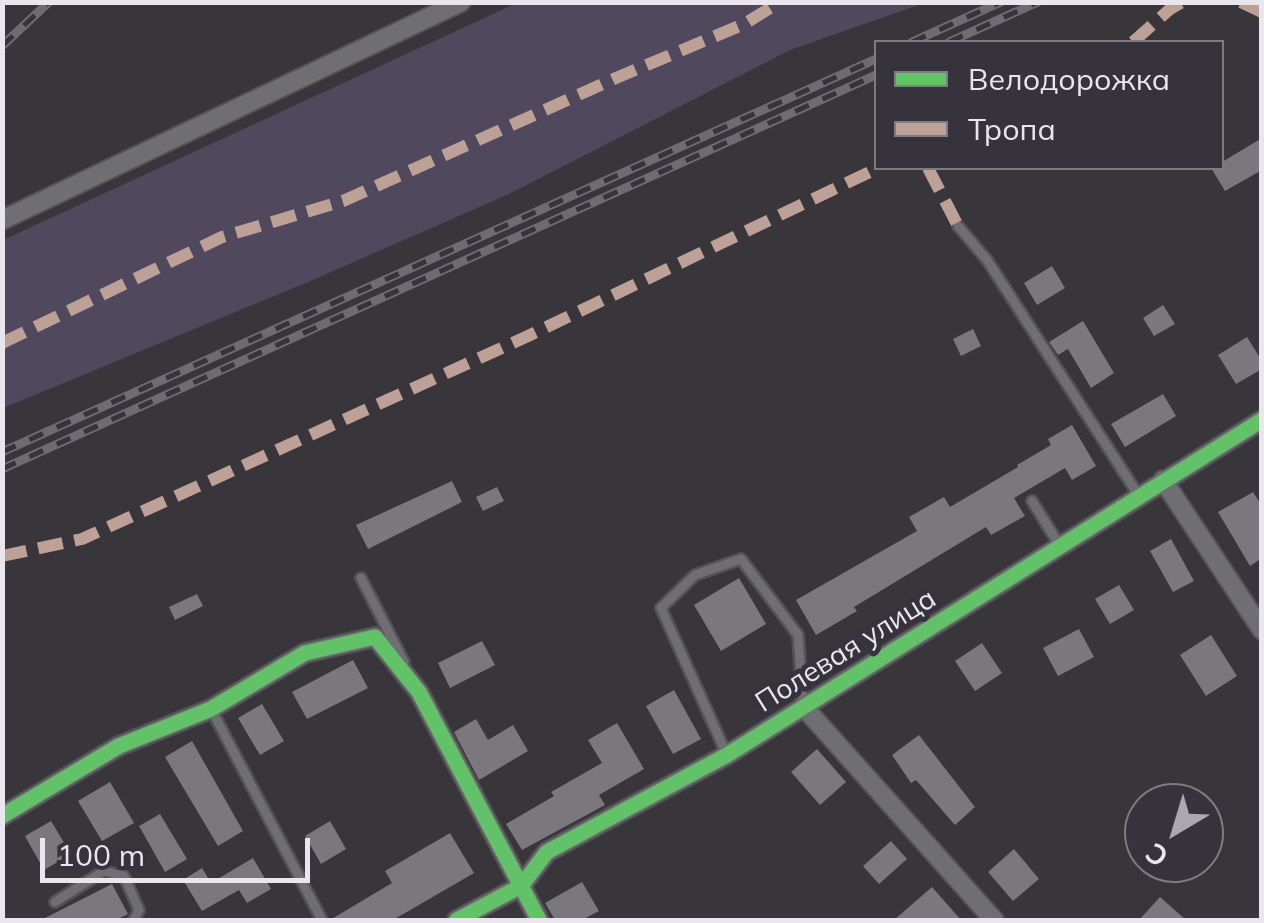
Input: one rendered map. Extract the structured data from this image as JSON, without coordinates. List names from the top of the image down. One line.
{"streets":{"street":["Полевая улица"]},"legend":["Велодорожка","Тропа"],"scale_bar":"100 m","north":"bottom left"}
